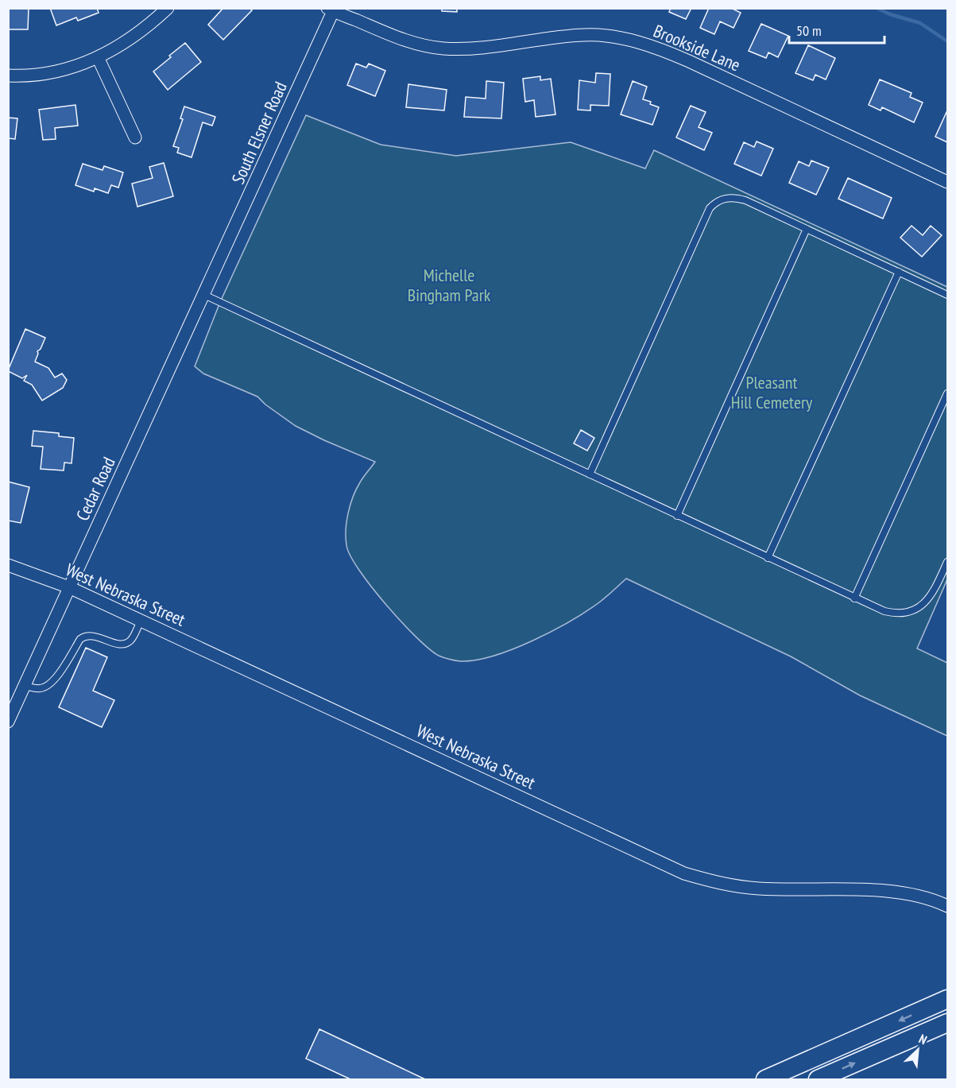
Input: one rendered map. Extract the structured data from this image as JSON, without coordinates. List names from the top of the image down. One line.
{"streets":{"street":["Brookside Lane","South Elsner Road","Cedar Road","West Nebraska Street"]},"crossings":[["Brookside Lane","South Elsner Road"],["South Elsner Road","Cedar Road"],["Cedar Road","West Nebraska Street"]],"parks":["Michelle Bingham Park","Pleasant Hill Cemetery"],"scale_bar":"50 m","north":"top right"}
